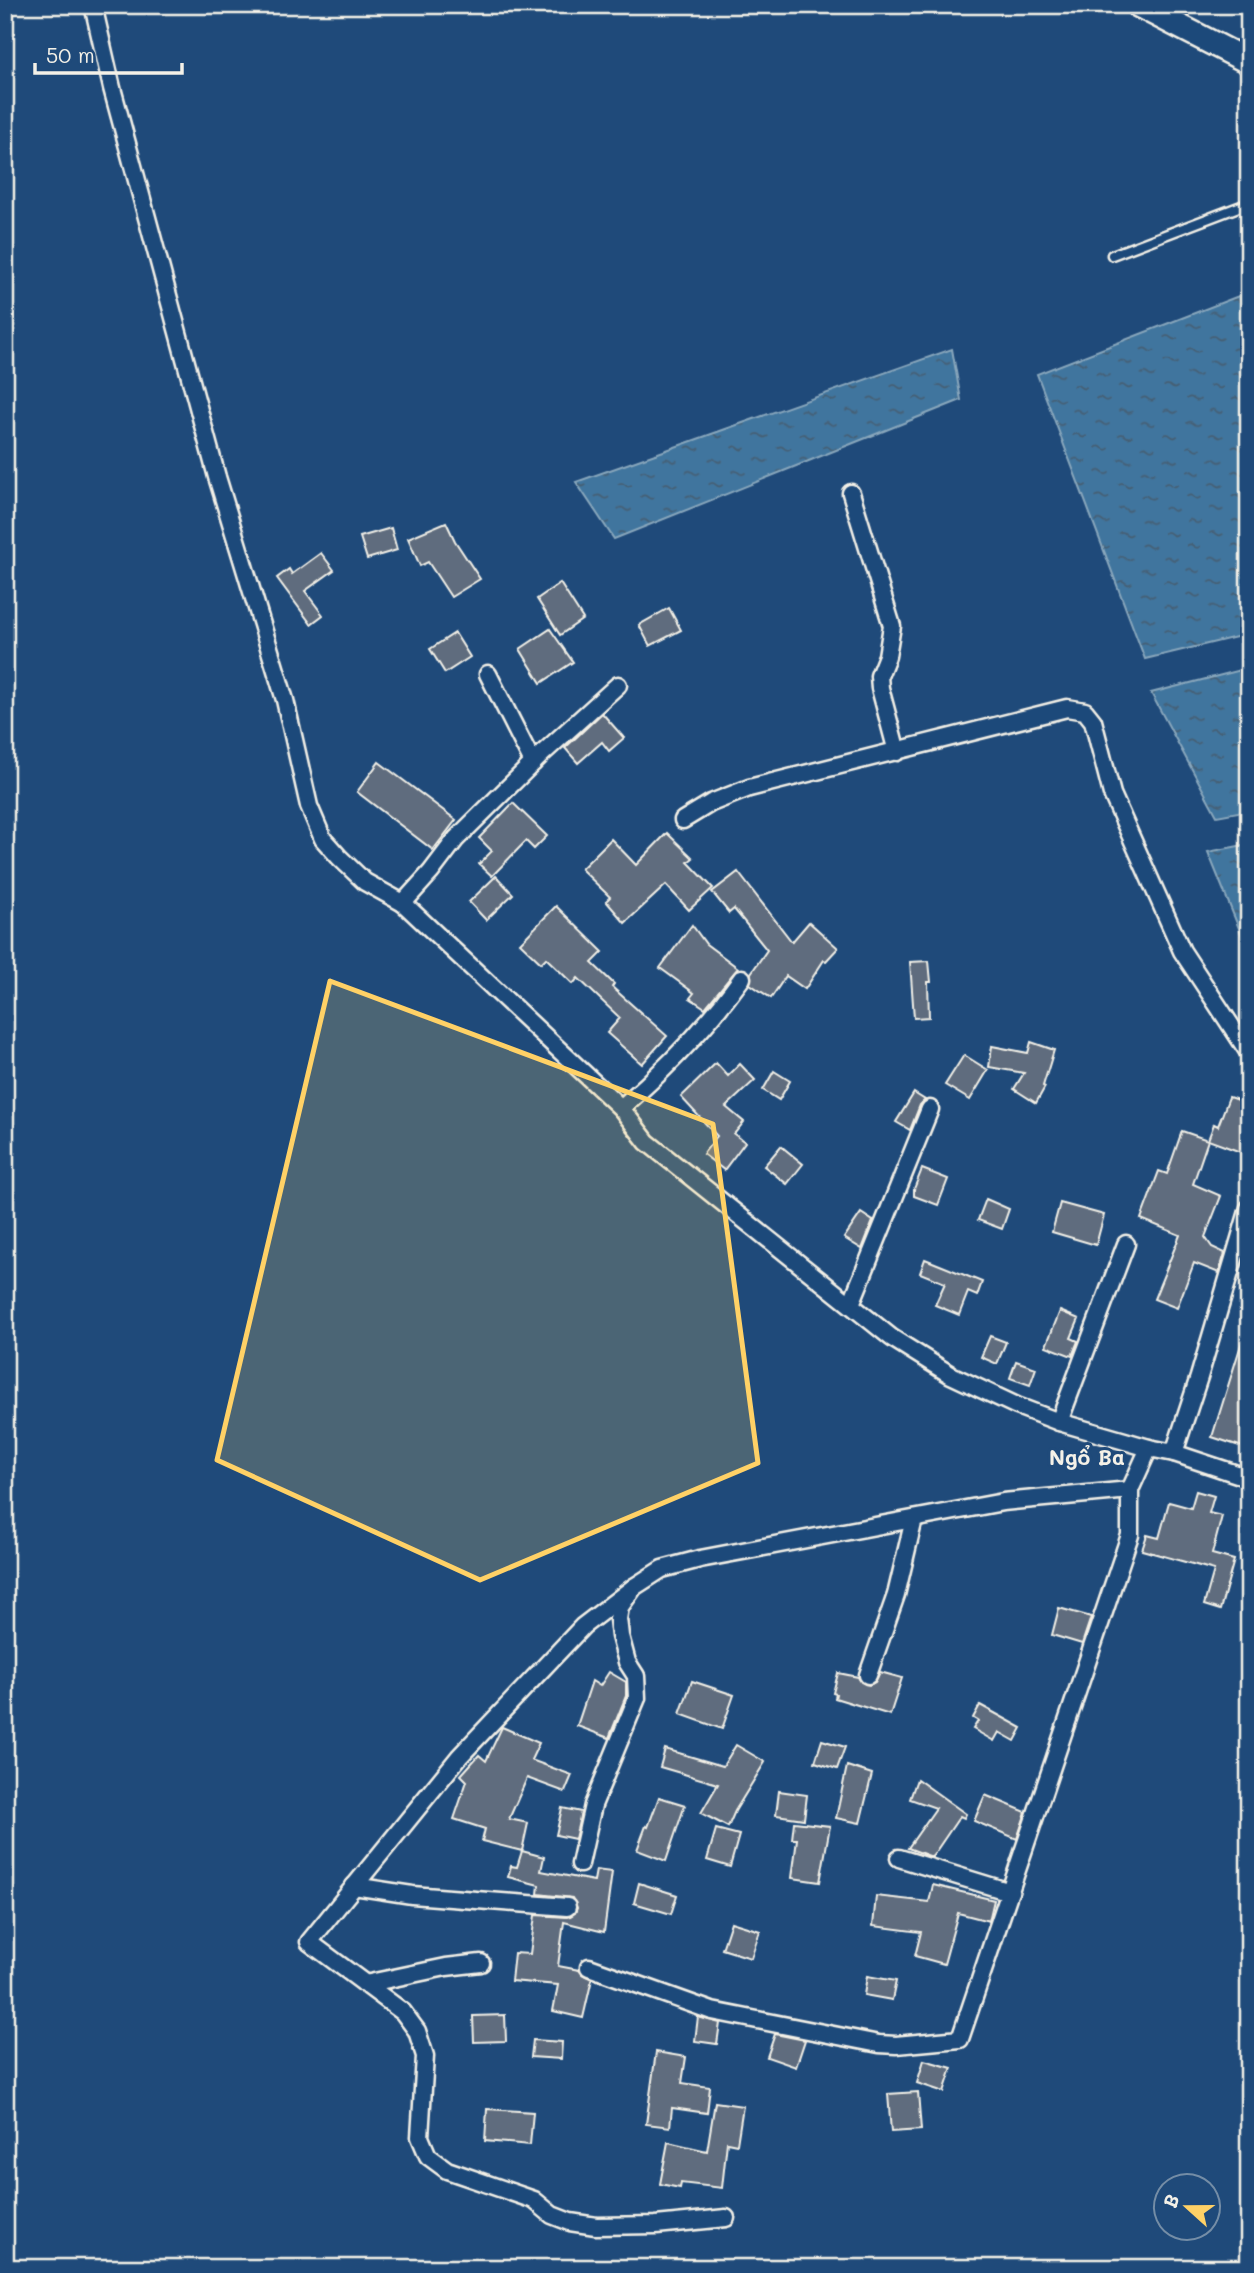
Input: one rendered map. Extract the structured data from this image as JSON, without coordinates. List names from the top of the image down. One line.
{"districts":["Ngổ Ba"],"scale_bar":"50 m","north":"left"}
